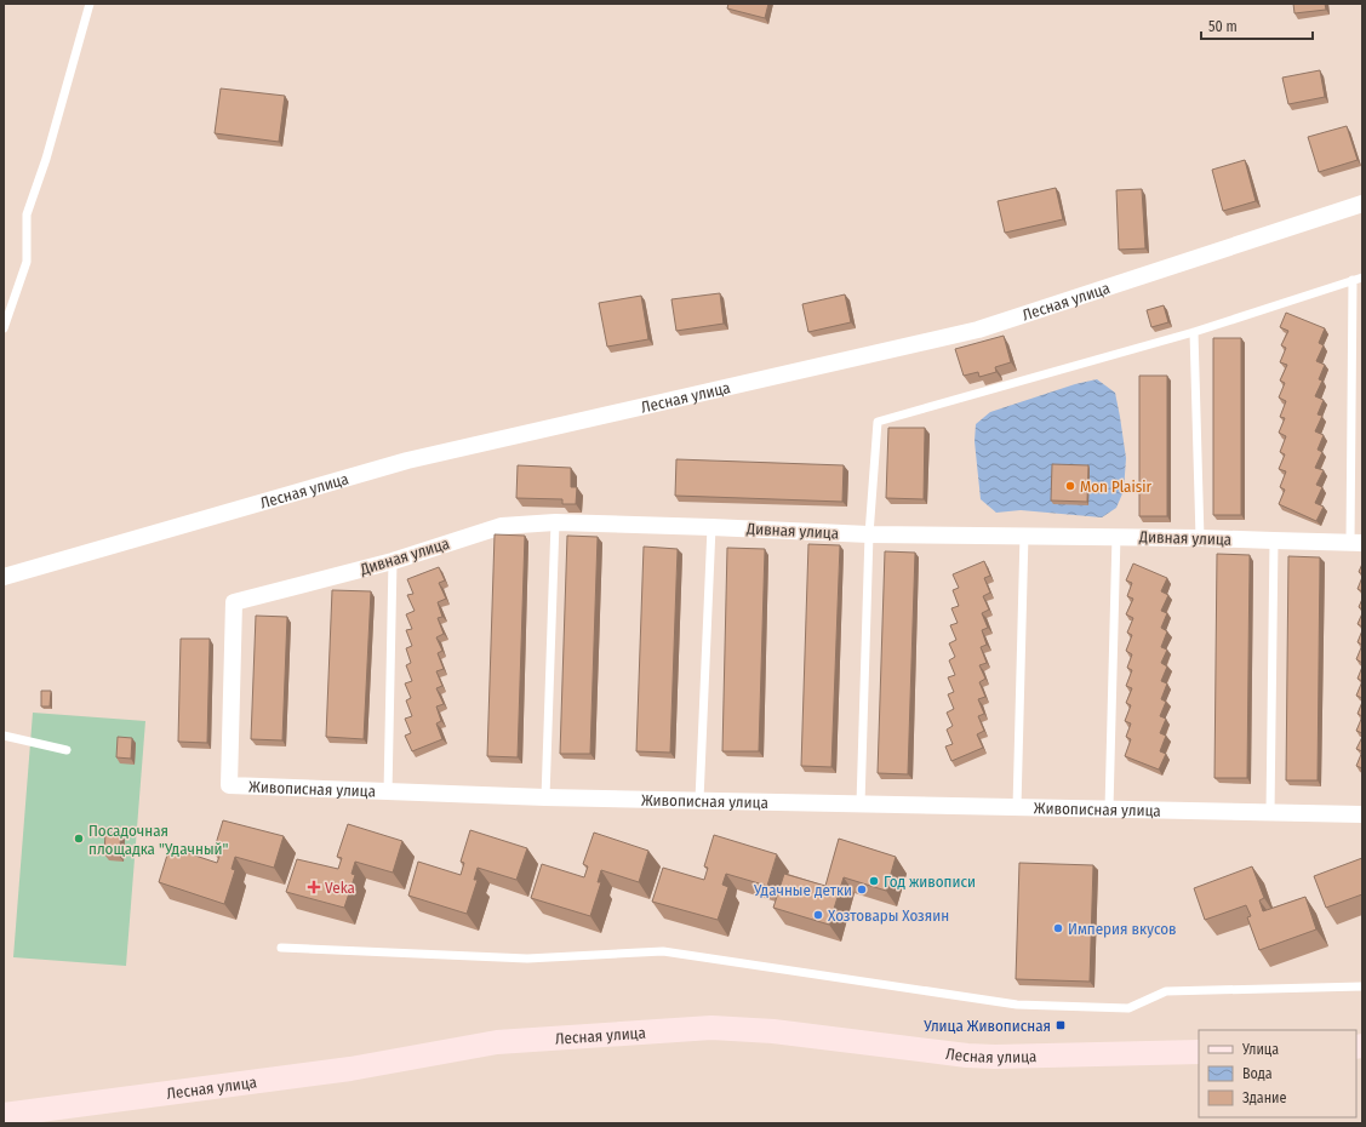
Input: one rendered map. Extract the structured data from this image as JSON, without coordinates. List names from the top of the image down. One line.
{"streets":{"main road":["Лесная улица"],"street":["Дивная улица","Живописная улица"]},"crossings":[["Дивная улица","Живописная улица"]],"places":{"other":["Mon Plaisir","Посадочная площадка \"Удачный\"","Год живописи","Удачные детки","Хозтовары Хозяин","Империя вкусов"],"health":["Veka"],"transit":["Улица Живописная"]},"legend":["Улица","Вода","Здание"],"scale_bar":"50 m"}
